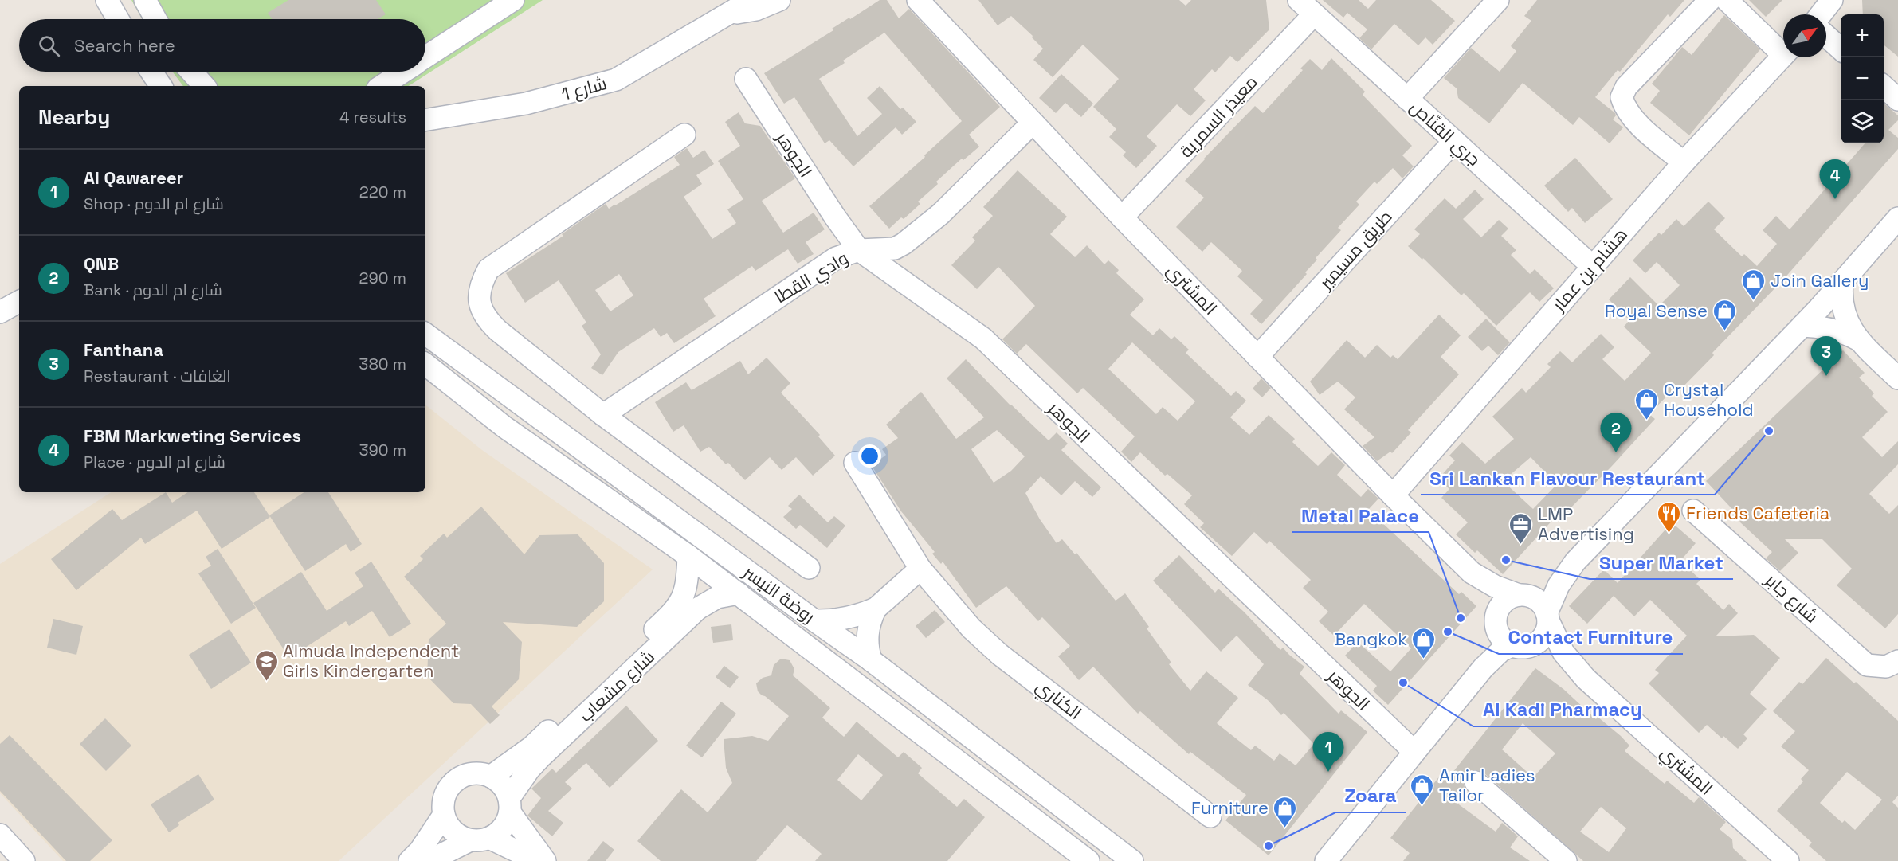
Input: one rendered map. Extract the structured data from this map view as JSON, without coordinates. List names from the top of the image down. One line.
{"streets":{"street":["شارع 1","معيذر السمرية","جري القنّاص","الجوهر","طريق مسيمير","هشام بن عمار","وادي القطا","المشتري","روضة النيسر","شارع جابر","شارع مشعاب","الكناري"]},"crossings":[["معيذر السمرية","جري القنّاص"],["معيذر السمرية","المشتري"],["جري القنّاص","طريق مسيمير"],["جري القنّاص","هشام بن عمار"],["الجوهر","وادي القطا"],["طريق مسيمير","المشتري"],["هشام بن عمار","المشتري"],["وادي القطا","المشتري"],["روضة النيسر","شارع مشعاب"]],"places":{"shop":["Join Gallery","Royal Sense","Crystal Household","Bangkok","Amir Ladies Tailor","Furniture"],"other":["Sri Lankan Flavour Restaurant","Super Market","Metal Palace","Contact Furniture","Al Kadi Pharmacy","Zoara"],"restaurant":["Friends Cafeteria"],"office":["LMP Advertising"],"school or university":["Almuda Independent Girls Kindergarten"]},"north":"top right","page":{"map_buttons":["+","−"],"search":"Search here","heading":["Nearby","4 results"],"list":[{"mark":"1","name":"Al Qawareer","note":"Shop · شارع ام الدوم","value":"220 m"},{"mark":"2","name":"QNB","note":"Bank · شارع ام الدوم","value":"290 m"},{"mark":"3","name":"Fanthana","note":"Restaurant · الغافات","value":"380 m"},{"mark":"4","name":"FBM Markweting Services","note":"Place · شارع ام الدوم","value":"390 m"}],"pins":["4","3","2","1"]}}
